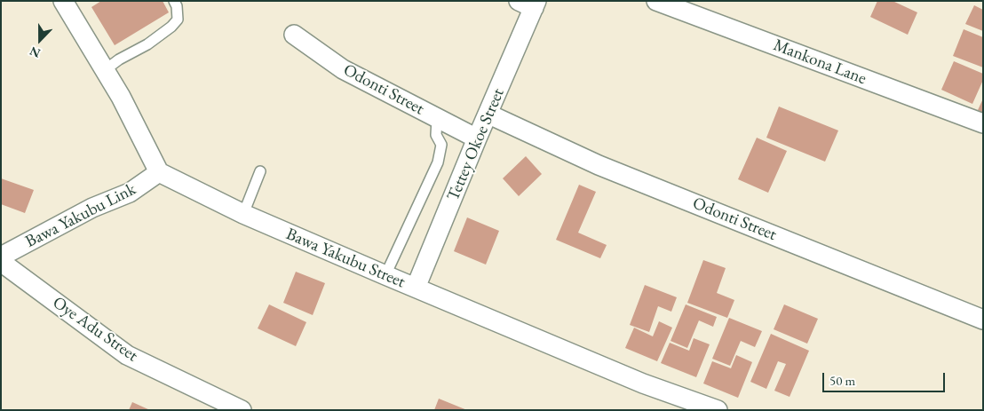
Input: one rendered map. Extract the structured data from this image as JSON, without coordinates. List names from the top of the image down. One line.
{"streets":{"street":["Mankona Lane","Odonti Street","Tettey Okoe Street","Bawa Yakubu Link","Bawa Yakubu Street","Oye Adu Street"]},"crossings":[["Odonti Street","Tettey Okoe Street"],["Tettey Okoe Street","Bawa Yakubu Street"],["Bawa Yakubu Link","Bawa Yakubu Street"]],"scale_bar":"50 m","north":"bottom"}
